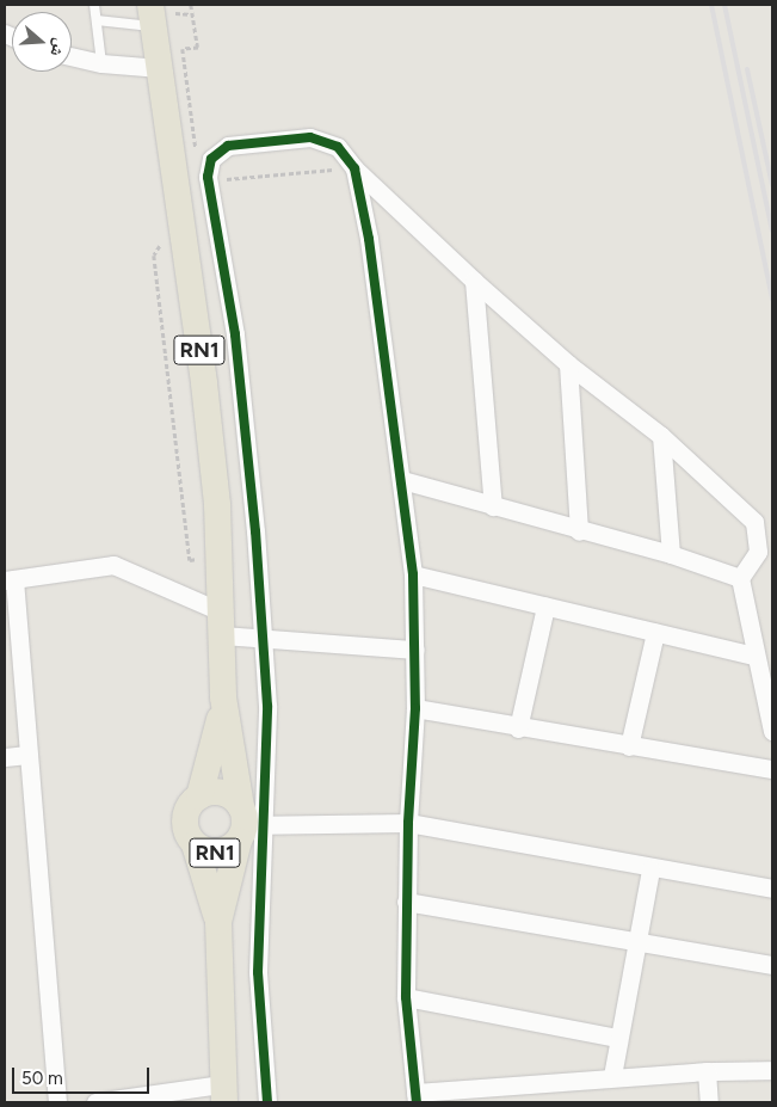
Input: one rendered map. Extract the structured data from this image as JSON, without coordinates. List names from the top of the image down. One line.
{"streets":{"main road":["RN1"]},"scale_bar":"50 m","north":"right"}
